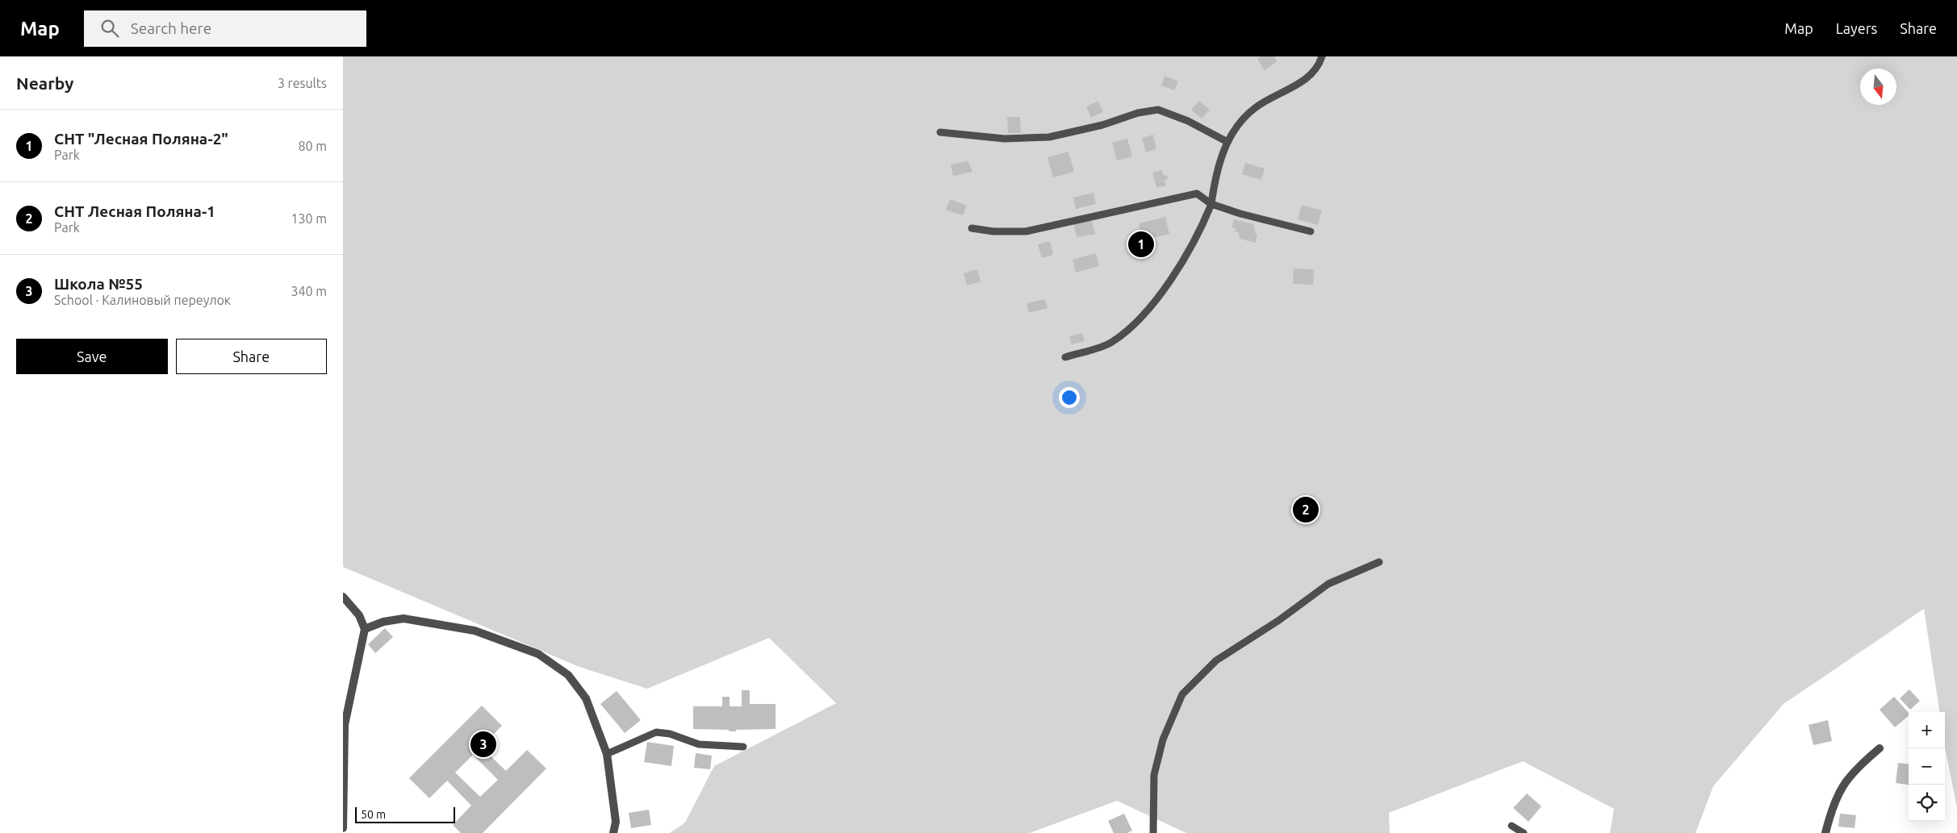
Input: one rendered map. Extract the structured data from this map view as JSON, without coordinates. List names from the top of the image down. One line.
{"scale_bar":"50 m","north":"bottom","page":{"header":"Map","search":"Search here","nav":["Map","Layers","Share"],"heading":["Nearby","3 results"],"list":[{"mark":"1","name":"СНТ \"Лесная Поляна-2\"","note":"Park","value":"80 m"},{"mark":"2","name":"СНТ Лесная Поляна-1","note":"Park","value":"130 m"},{"mark":"3","name":"Школа №55","note":"School · Калиновый переулок","value":"340 m"}],"pins":["1","2","3"],"buttons":["Save","Share"],"map_buttons":["+","−"],"scale":"50 m"}}
